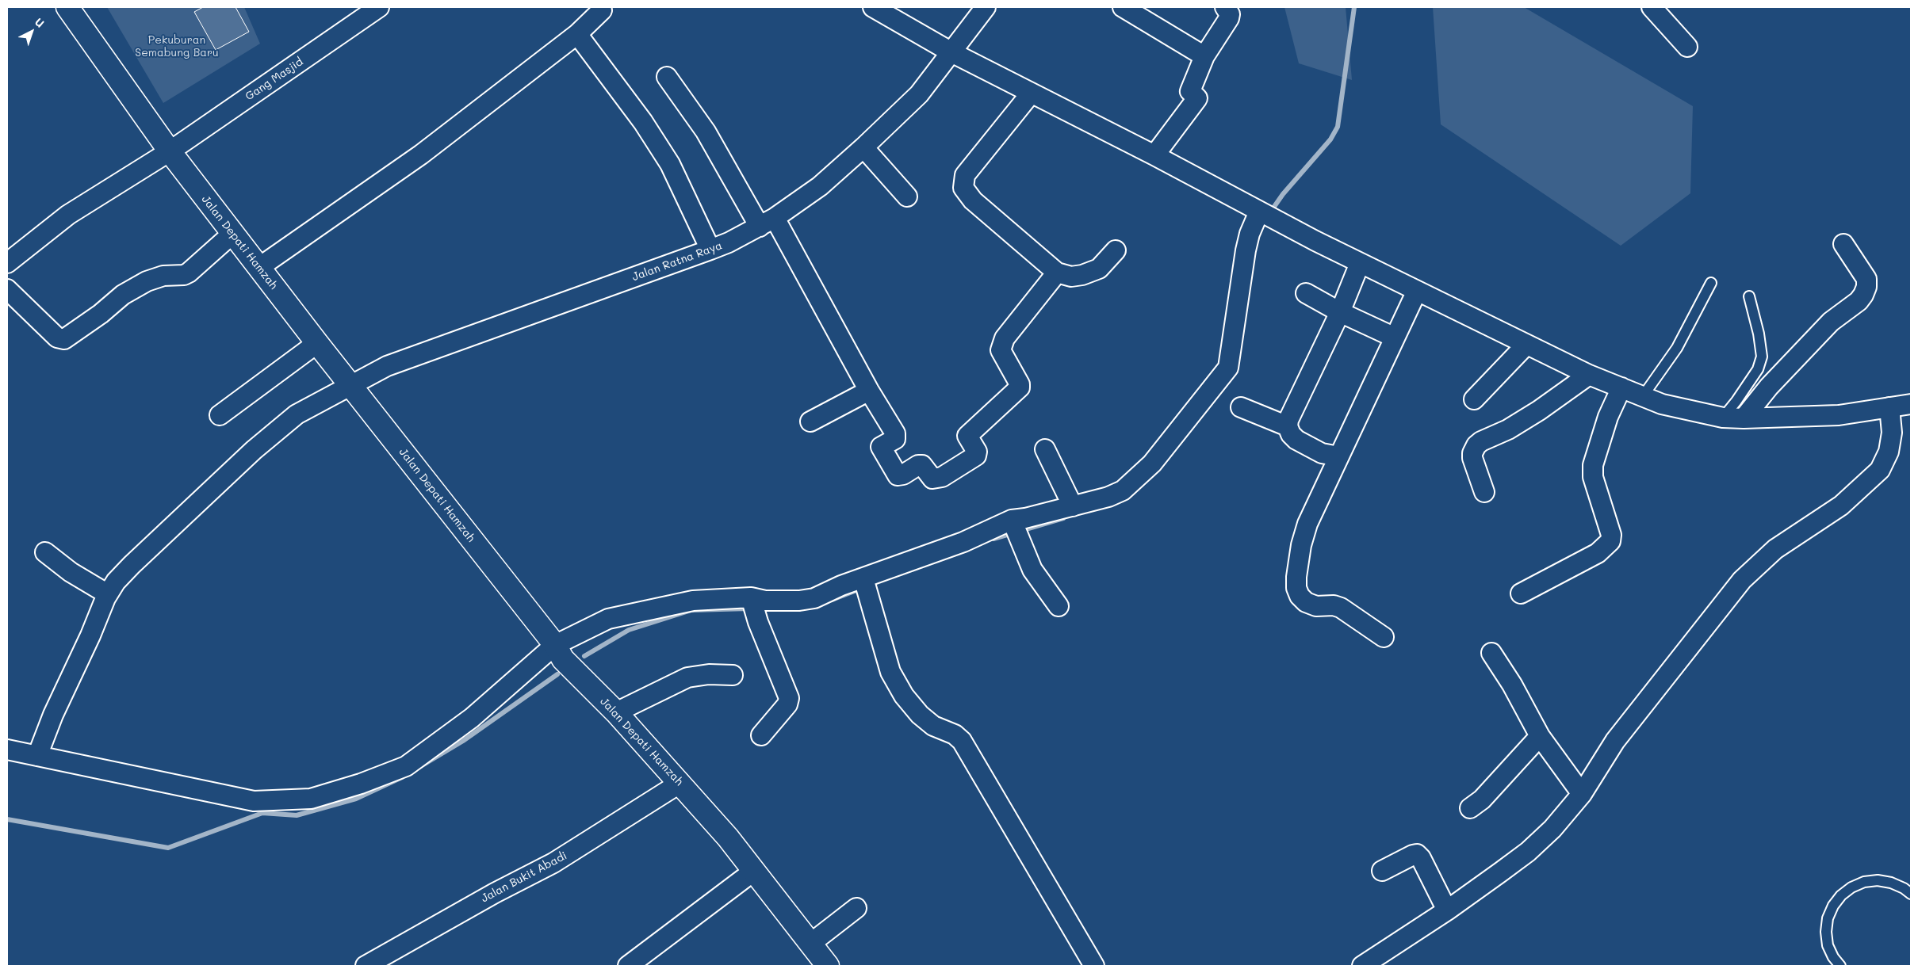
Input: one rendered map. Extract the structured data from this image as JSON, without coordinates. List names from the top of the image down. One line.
{"streets":{"main road":["Jalan Depati Hamzah"],"street":["Gang Masjid","Jalan Ratna Raya","Jalan Bukit Abadi"]},"crossings":[["Gang Masjid","Jalan Depati Hamzah"],["Jalan Depati Hamzah","Jalan Ratna Raya"],["Jalan Depati Hamzah","Jalan Bukit Abadi"]],"parks":["Pekuburan Semabung Baru"],"north":"top right"}
